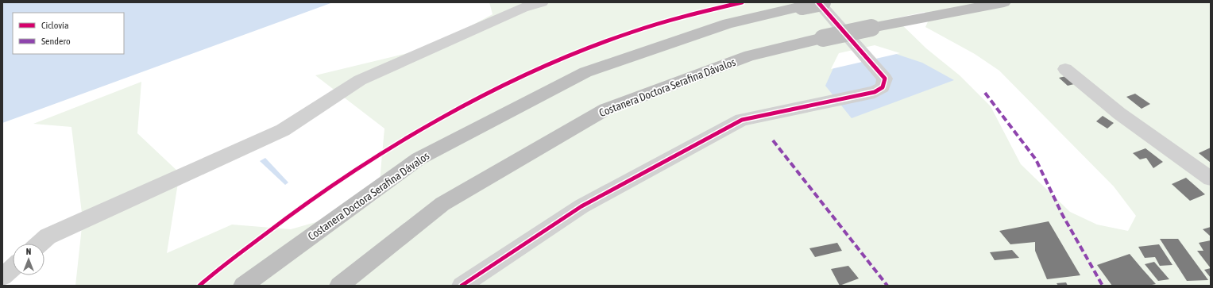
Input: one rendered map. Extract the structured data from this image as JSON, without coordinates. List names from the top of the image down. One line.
{"streets":{"highway":["Costanera Doctora Serafina Dávalos"]},"legend":["Ciclovía","Sendero"],"north":"top"}
